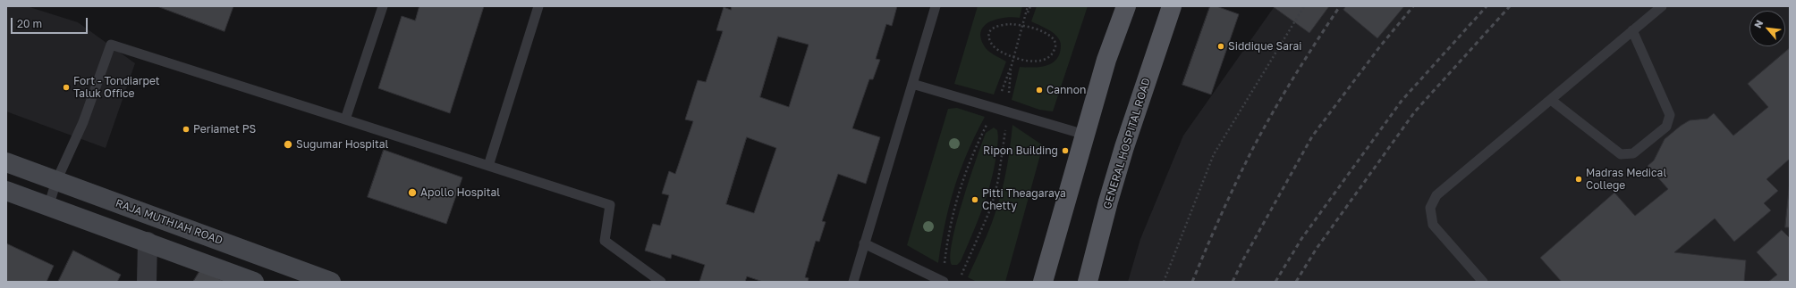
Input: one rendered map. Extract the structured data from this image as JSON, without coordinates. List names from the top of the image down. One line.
{"streets":{"main road":["GENERAL HOSPITAL ROAD","RAJA MUTHIAH ROAD"]},"places":["Siddique Sarai","Fort - Tondiarpet Taluk Office","Cannon","Periamet PS","Sugumar Hospital","Ripon Building","Madras Medical College","Apollo Hospital","Pitti Theagaraya Chetty"],"scale_bar":"20 m","north":"top left"}
